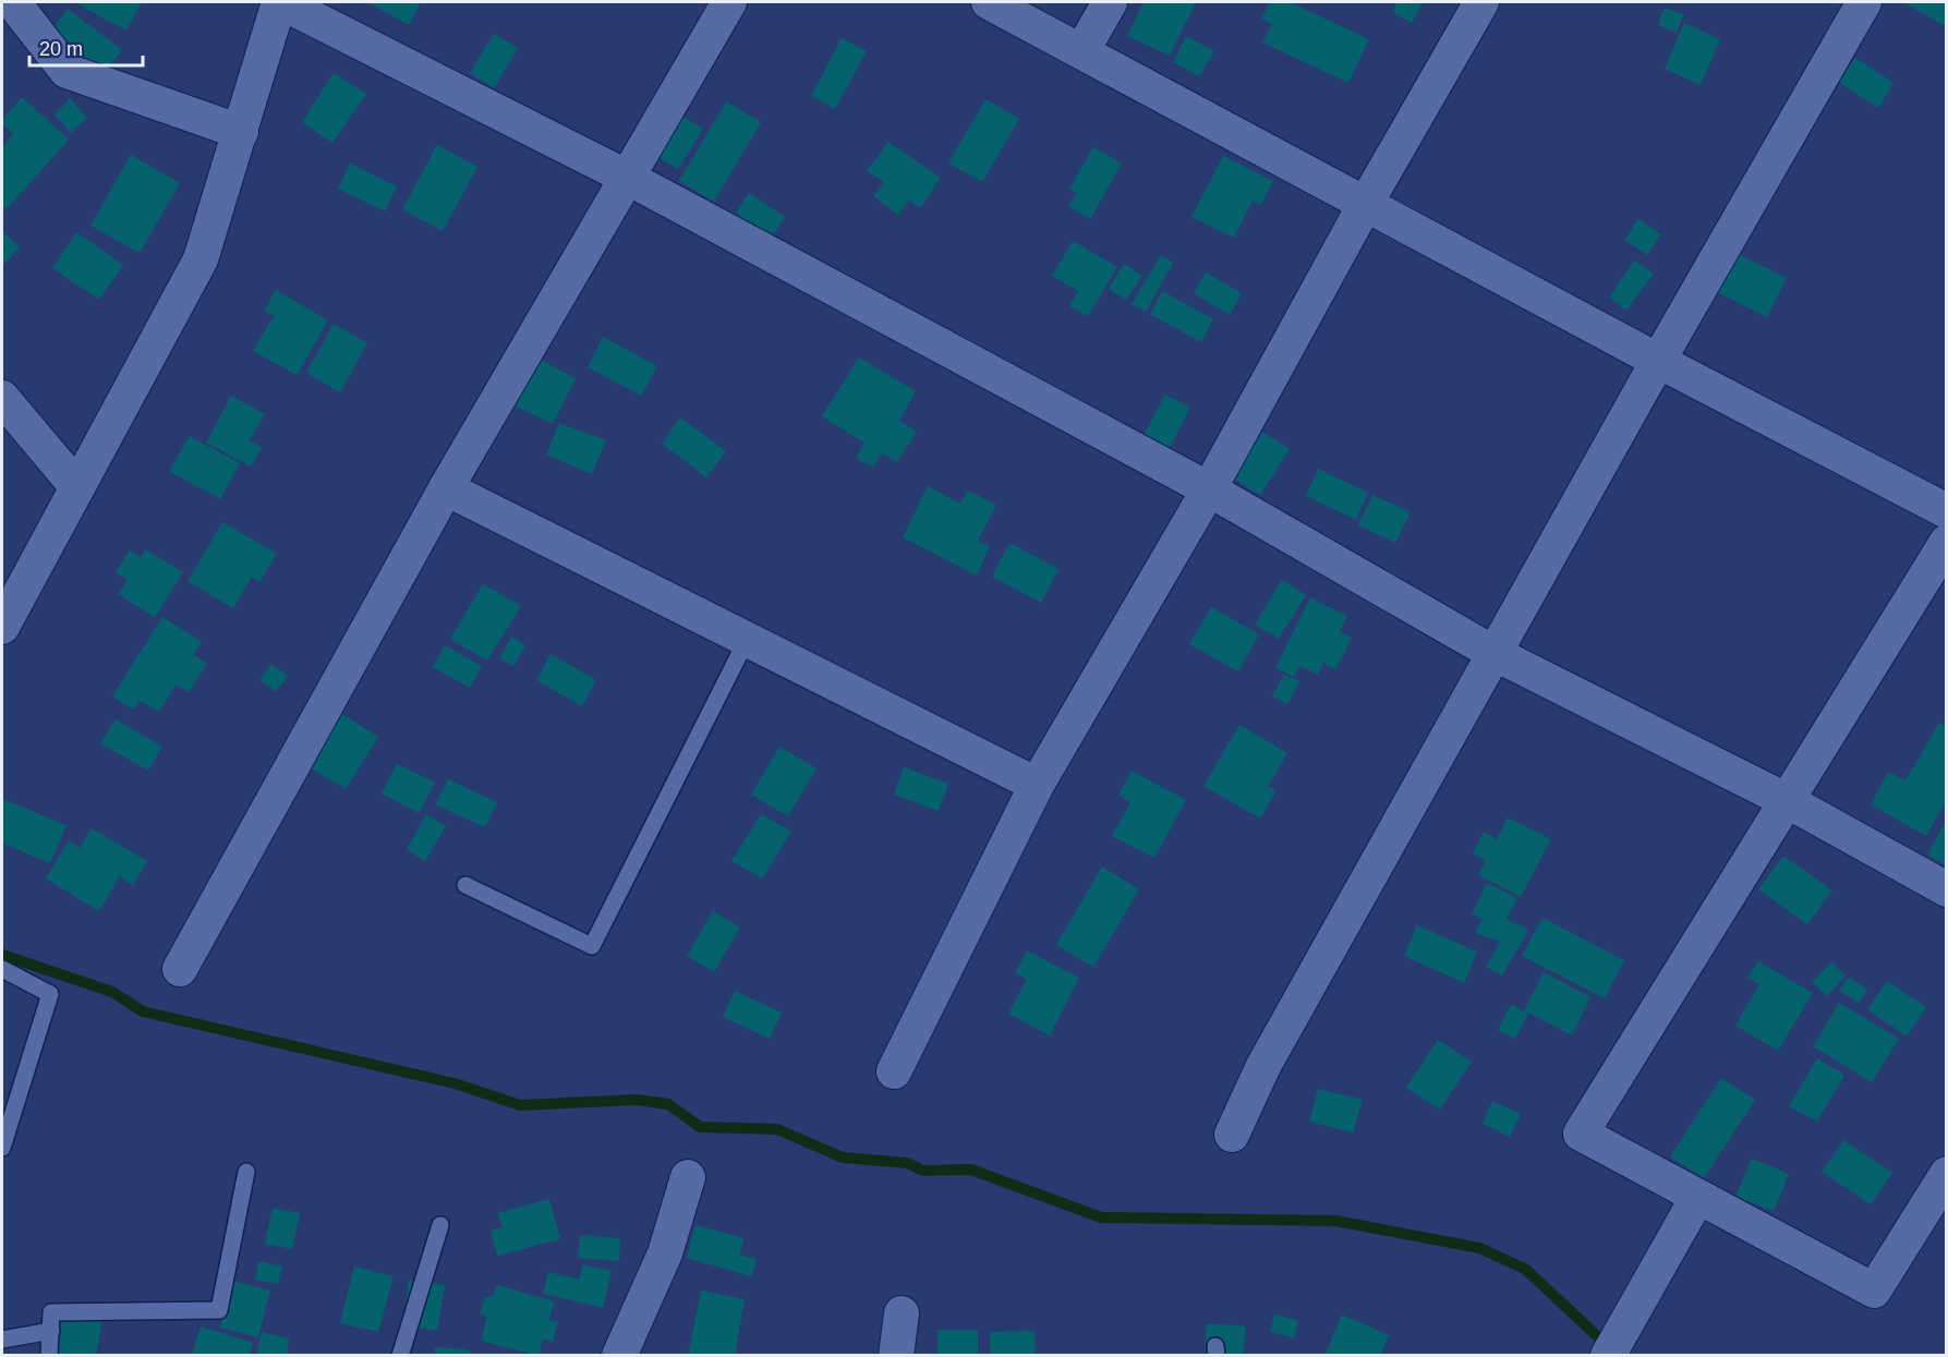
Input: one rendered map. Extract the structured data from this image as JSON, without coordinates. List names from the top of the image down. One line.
{"scale_bar":"20 m"}
